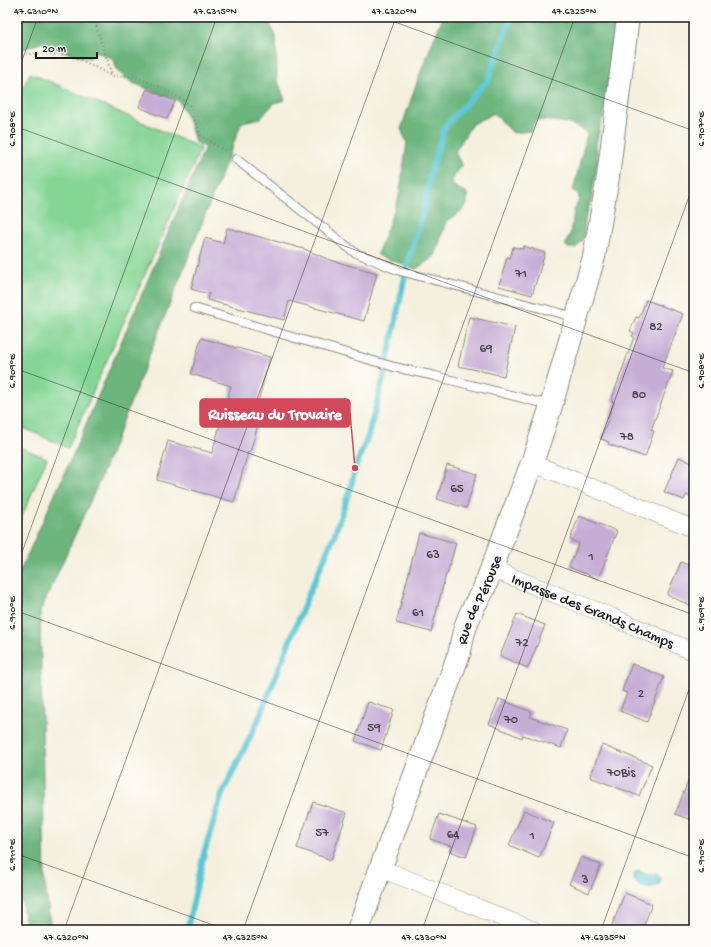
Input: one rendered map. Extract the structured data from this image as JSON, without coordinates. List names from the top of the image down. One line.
{"streets":{"street":["Rue de Pérouse","Impasse des Grands Champs"]},"crossings":[["Rue de Pérouse","Impasse des Grands Champs"]],"places":["Ruisseau du Trovaire"],"house_numbers":["71","82","69","80","78","65","63","1","61","72","2","70","59","70Bis","57","64","1","3"],"scale_bar":"20 m","coordinates":["47.6310°N","47.6315°N","47.6320°N","47.6325°N","6.908°E","6.907°E","6.909°E","6.910°E","6.911°E","47.6330°N","47.6335°N"]}
